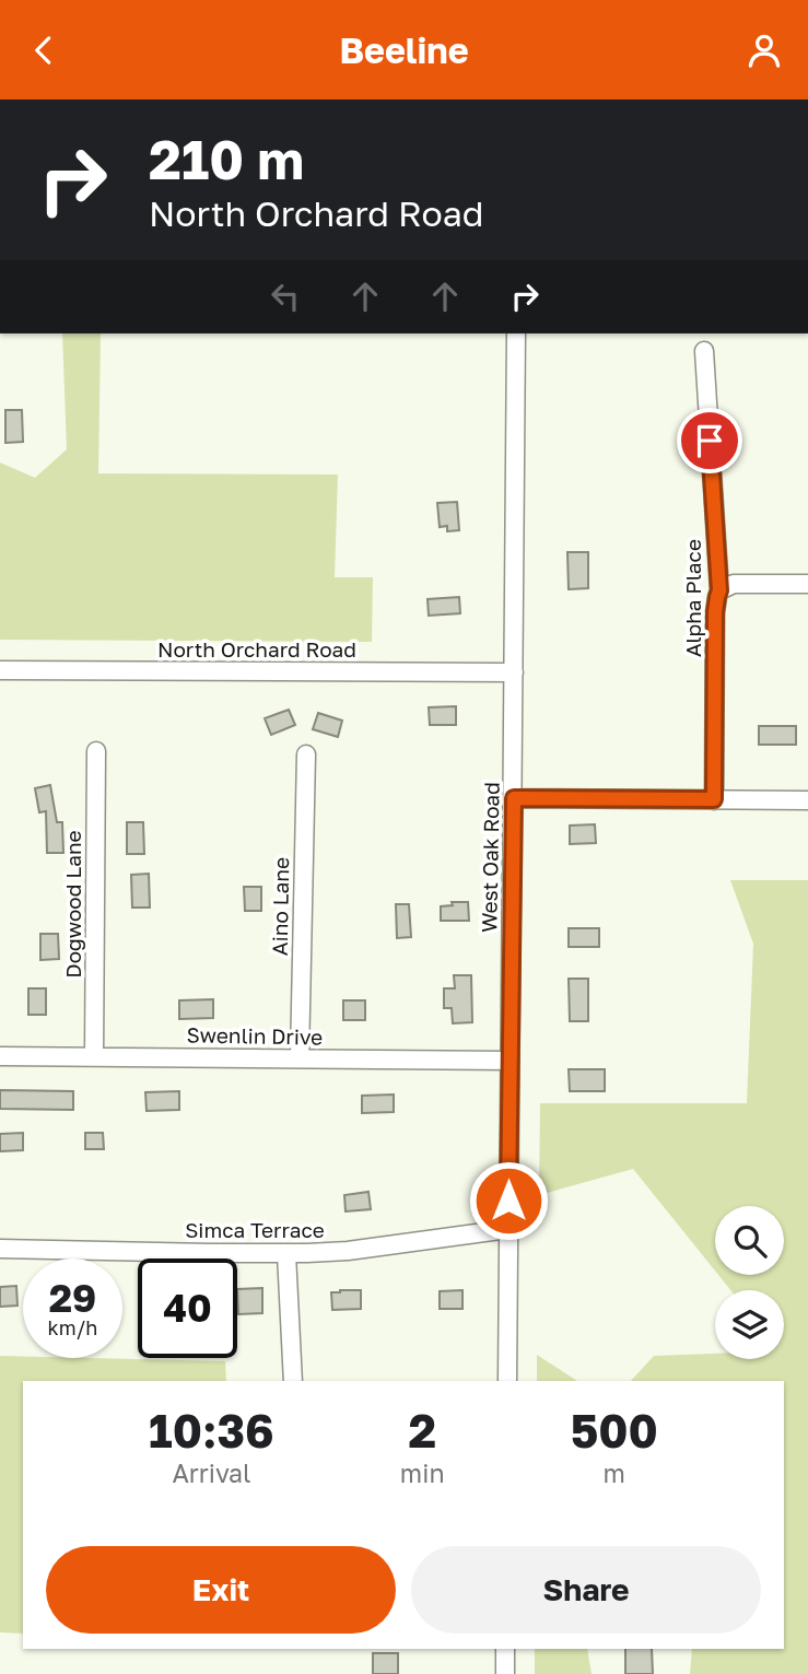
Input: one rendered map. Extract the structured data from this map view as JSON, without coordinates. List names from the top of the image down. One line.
{"streets":{"street":["Alpha Place","North Orchard Road","West Oak Road","Dogwood Lane","Aino Lane","Swenlin Drive","Simca Terrace"]},"crossings":[["North Orchard Road","West Oak Road"],["West Oak Road","Swenlin Drive"],["West Oak Road","Simca Terrace"],["Dogwood Lane","Swenlin Drive"],["Aino Lane","Swenlin Drive"]],"page":{"header":"Beeline","turn":["210 m","North Orchard Road"],"speed":"29 km/h","limit":"40","eta":["10:36","Arrival","2","min","500","m"],"buttons":["Exit","Share"]}}
